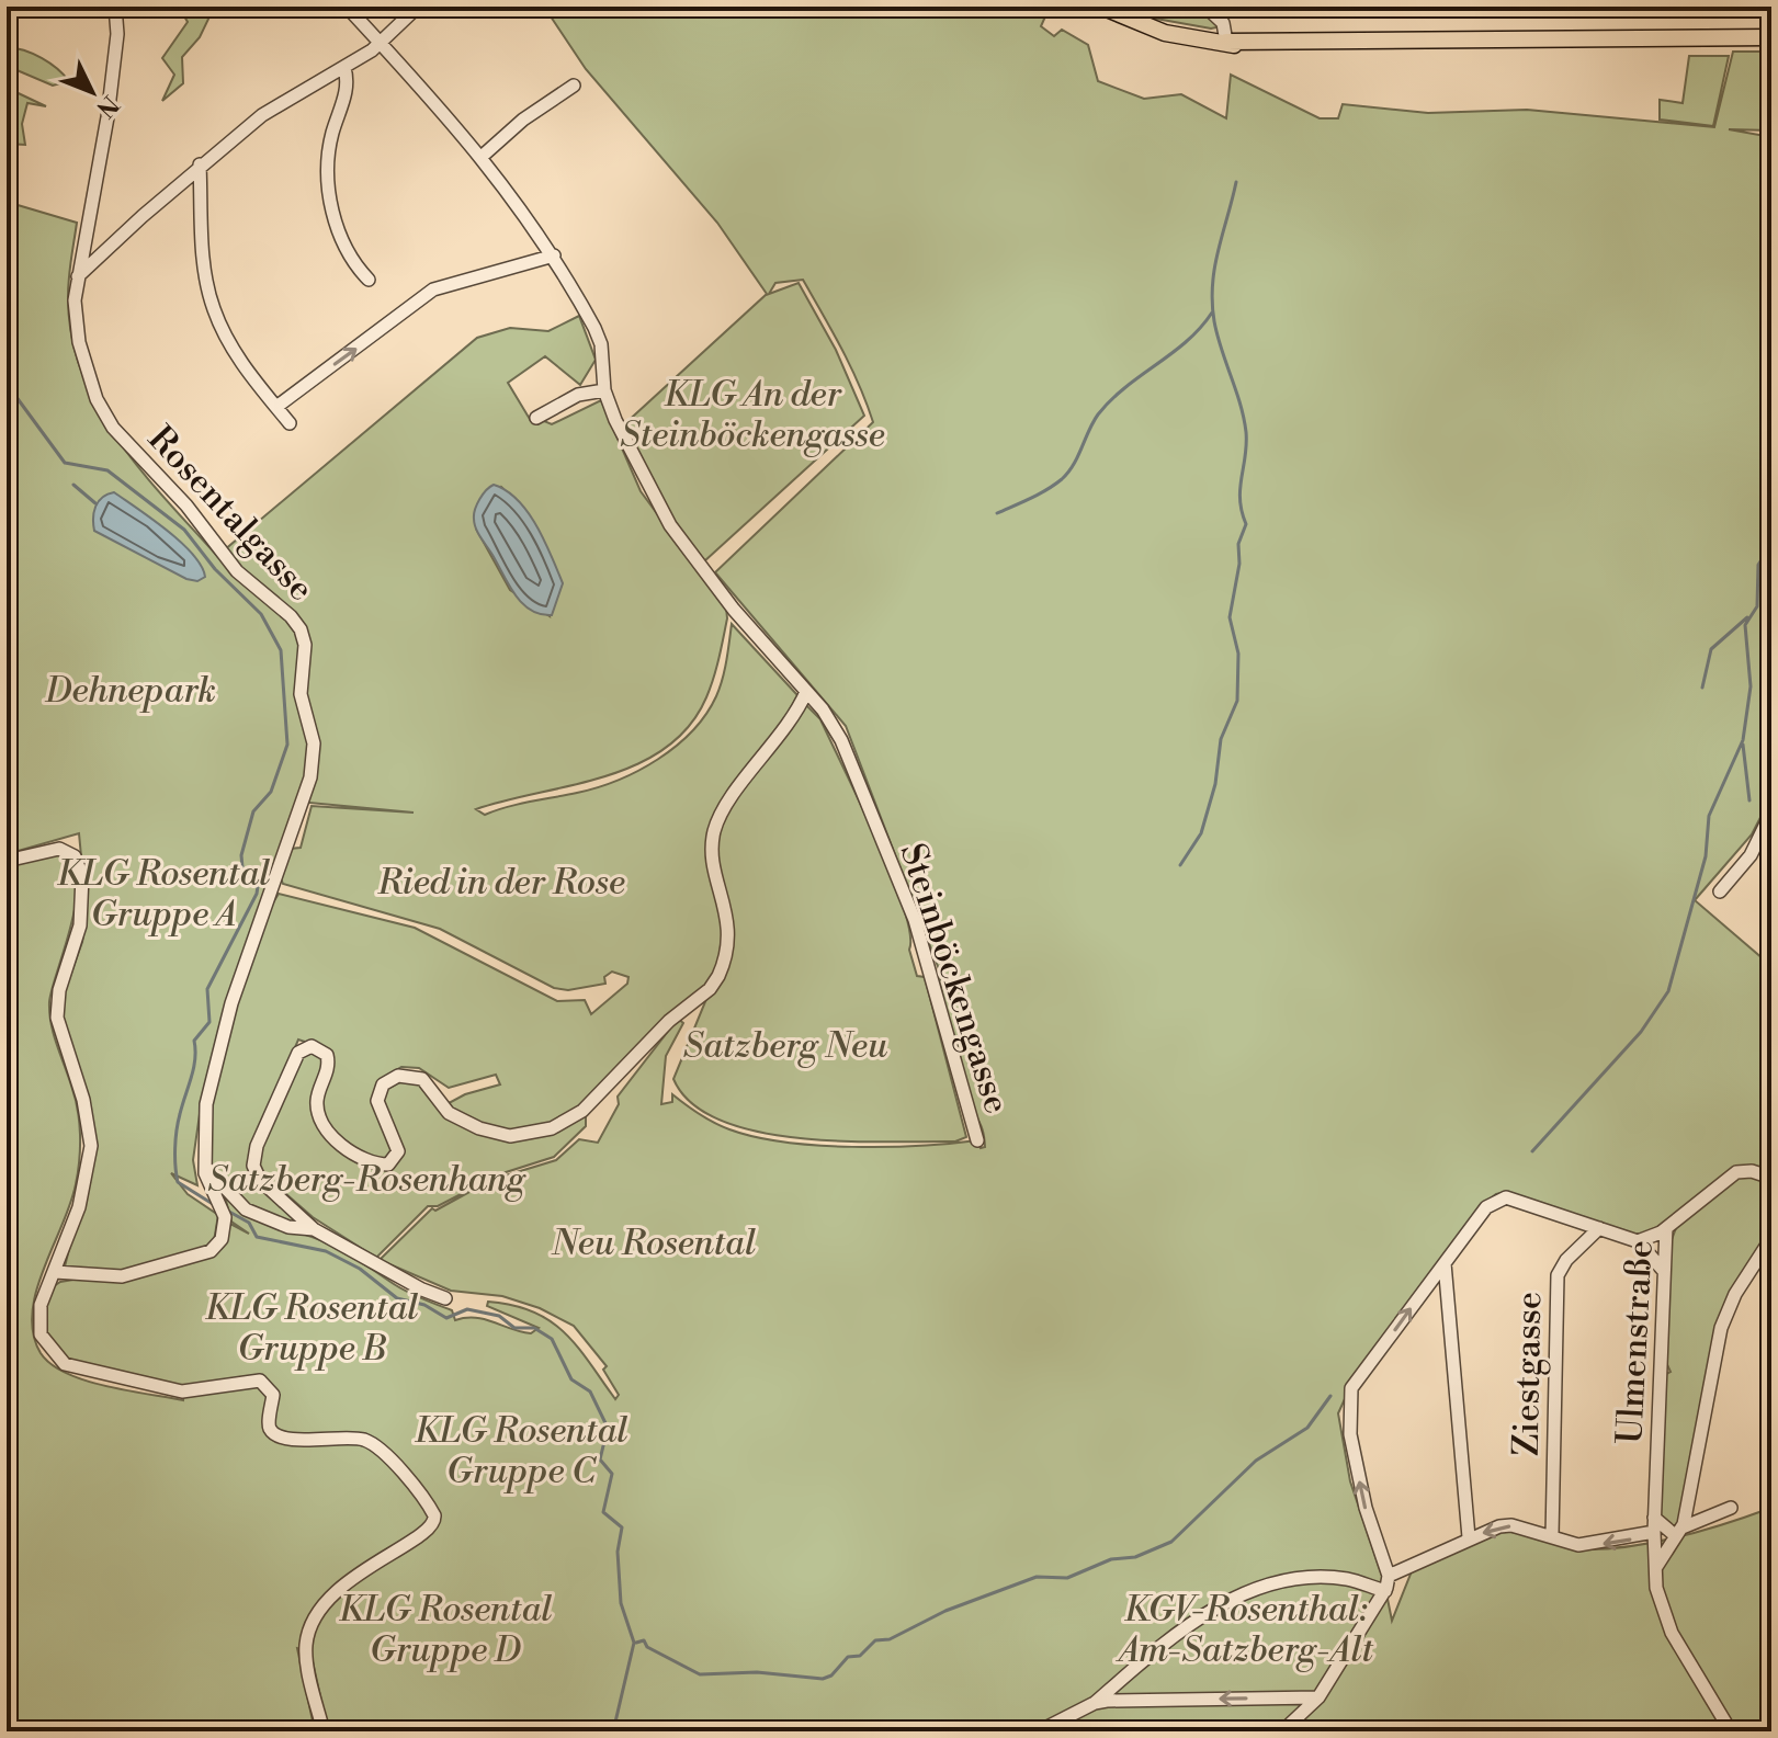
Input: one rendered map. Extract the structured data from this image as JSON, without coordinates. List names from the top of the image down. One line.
{"streets":{"street":["Rosentalgasse","Steinböckengasse","Ulmenstraße","Ziestgasse"]},"parks":["KLG An der Steinböckengasse","Dehnepark","KLG Rosental Gruppe A","Ried in der Rose","Satzberg Neu","Satzberg-Rosenhang","Neu Rosental","KLG Rosental Gruppe B","KLG Rosental Gruppe C","KLG Rosental Gruppe D","KGV-Rosenthal: Am-Satzberg-Alt"],"north":"bottom right"}
